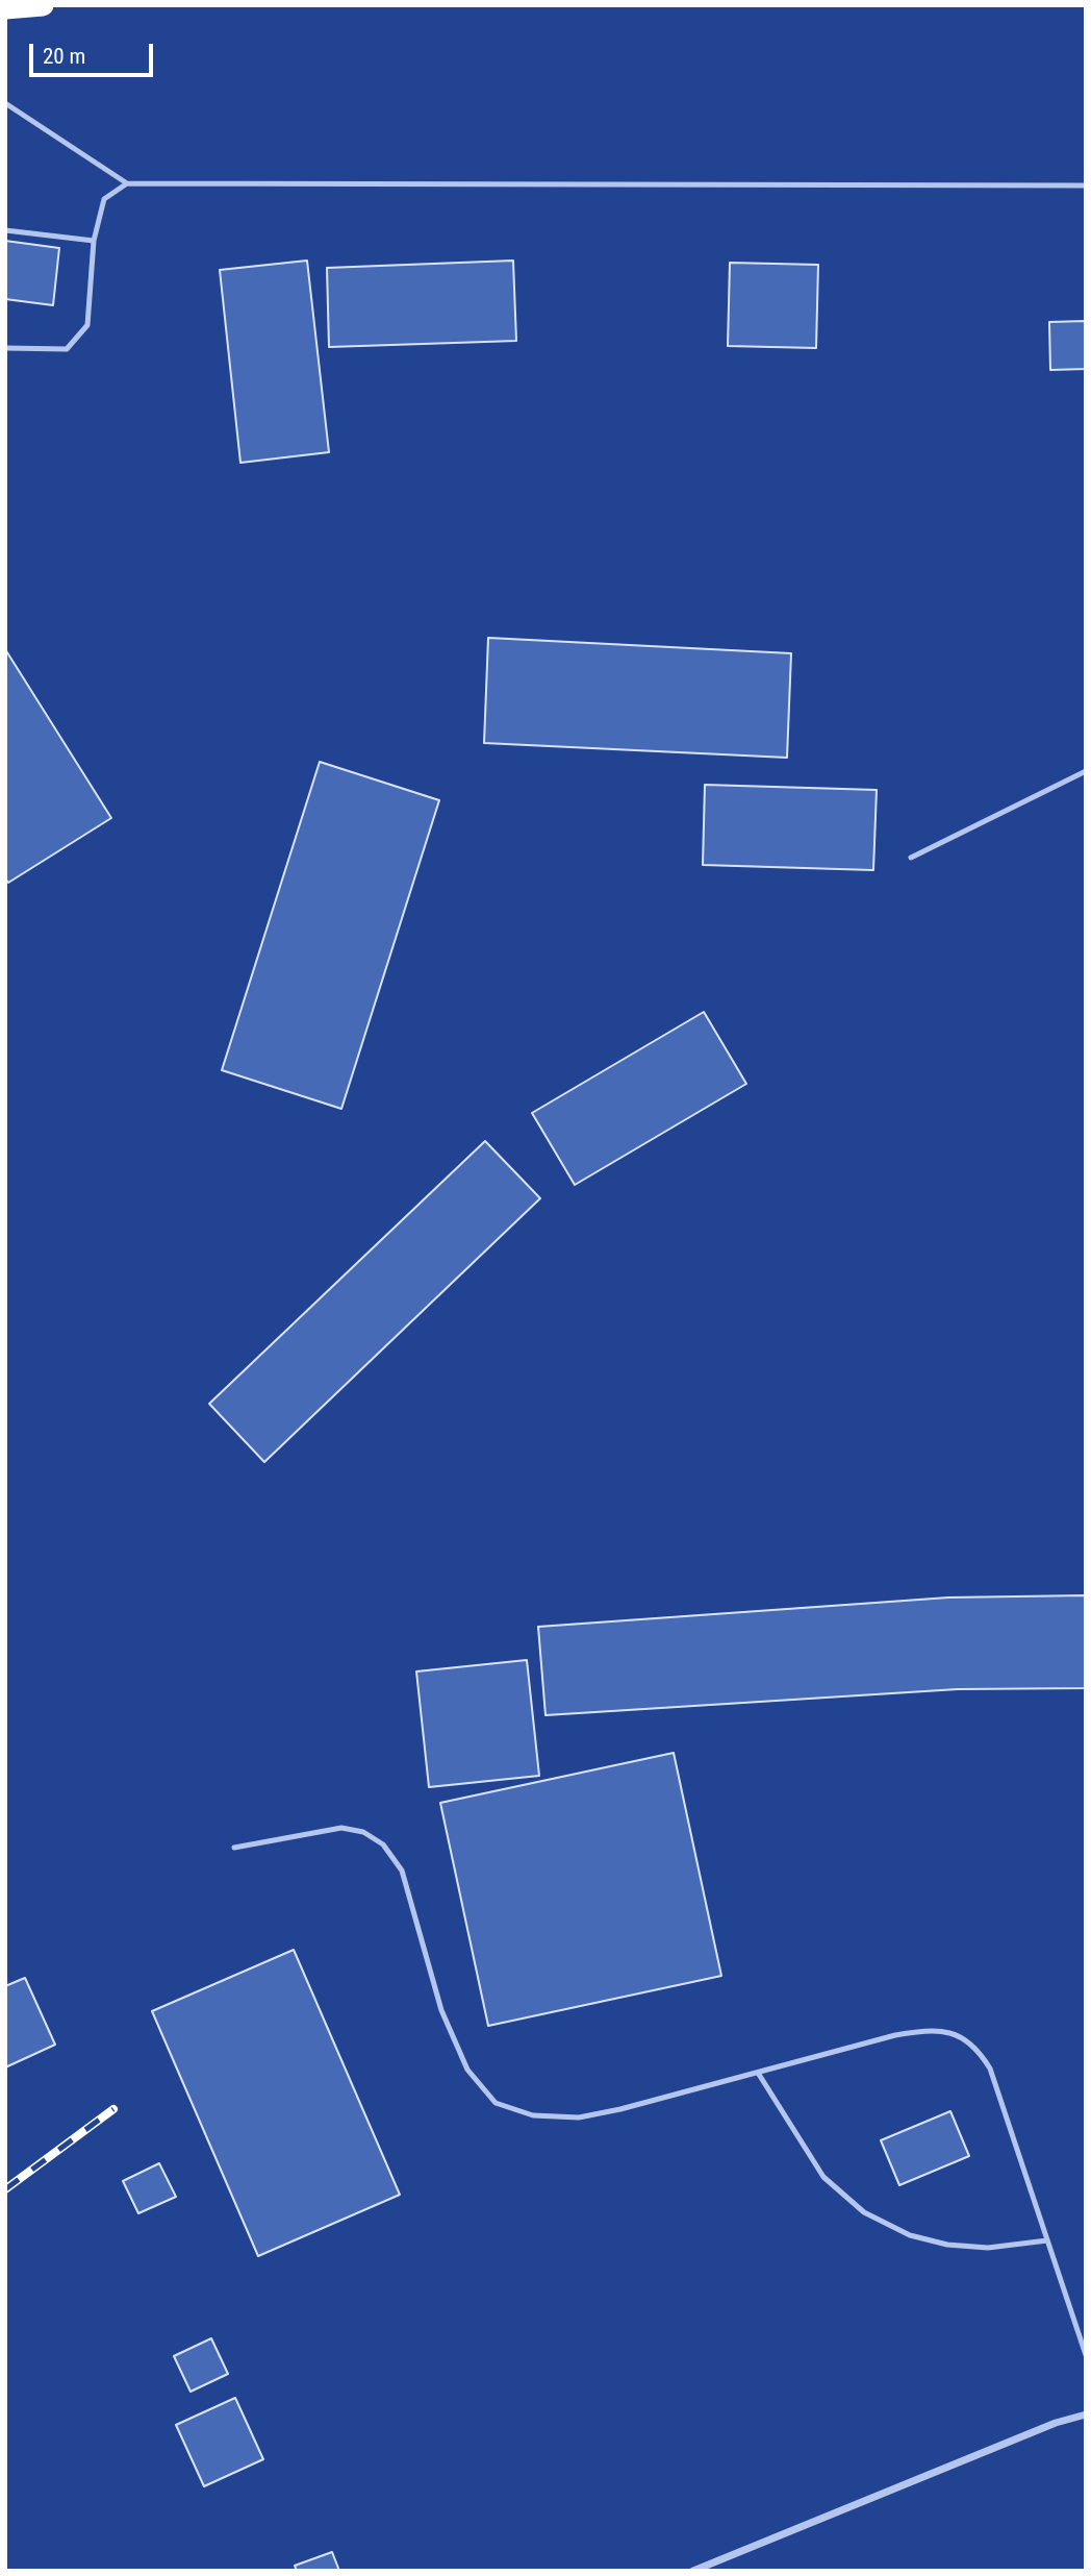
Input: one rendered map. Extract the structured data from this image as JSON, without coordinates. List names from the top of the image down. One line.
{"scale_bar":"20 m"}
